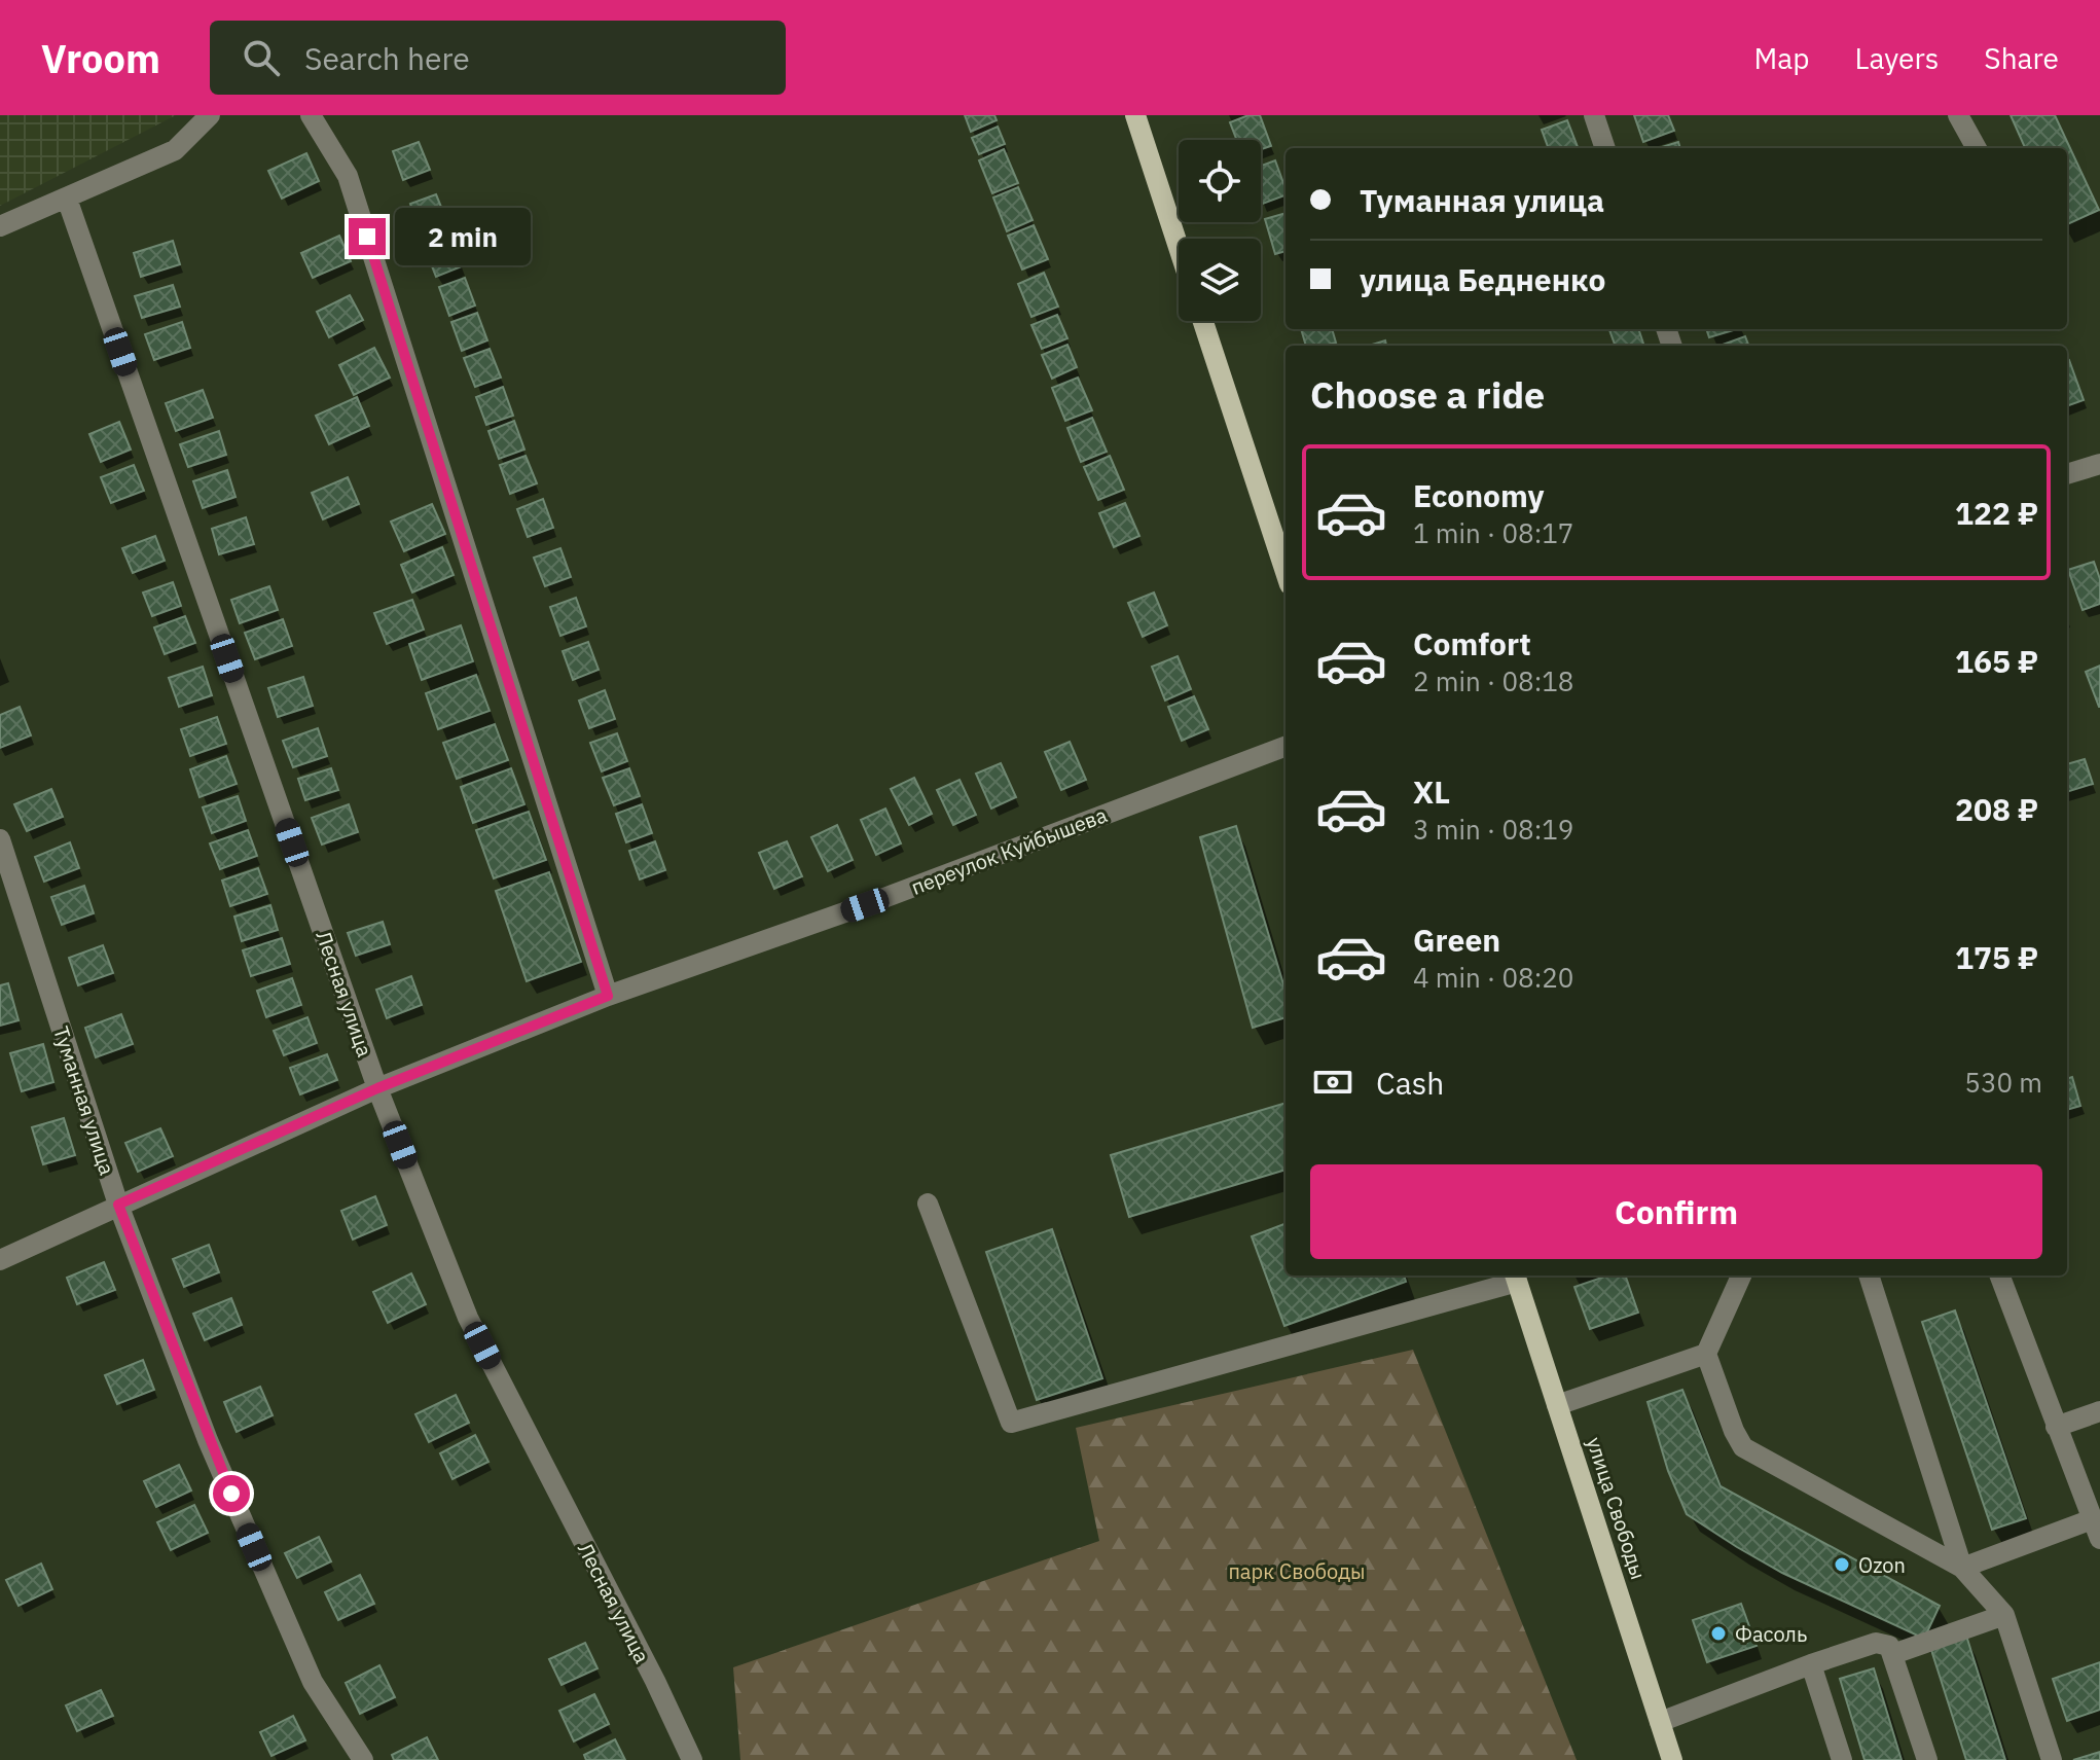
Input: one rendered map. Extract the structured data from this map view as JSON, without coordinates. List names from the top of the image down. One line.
{"streets":{"main road":["улица Свободы"],"street":["переулок Куйбышева","Лесная улица","Туманная улица"]},"crossings":[["переулок Куйбышева","Лесная улица"],["переулок Куйбышева","Туманная улица"]],"parks":["парк Свободы"],"places":["Ozon","Фасоль"],"page":{"header":"Vroom","search":"Search here","nav":["Map","Layers","Share"],"banner":["Туманная улица","улица Бедненко"],"bubble":"2 min","heading":"Choose a ride","list":[{"name":"Economy","note":"1 min · 08:17","value":"122 ₽"},{"name":"Comfort","note":"2 min · 08:18","value":"165 ₽"},{"name":"XL","note":"3 min · 08:19","value":"208 ₽"},{"name":"Green","note":"4 min · 08:20","value":"175 ₽"}],"pay":["Cash","530 m"],"buttons":"Confirm"}}
